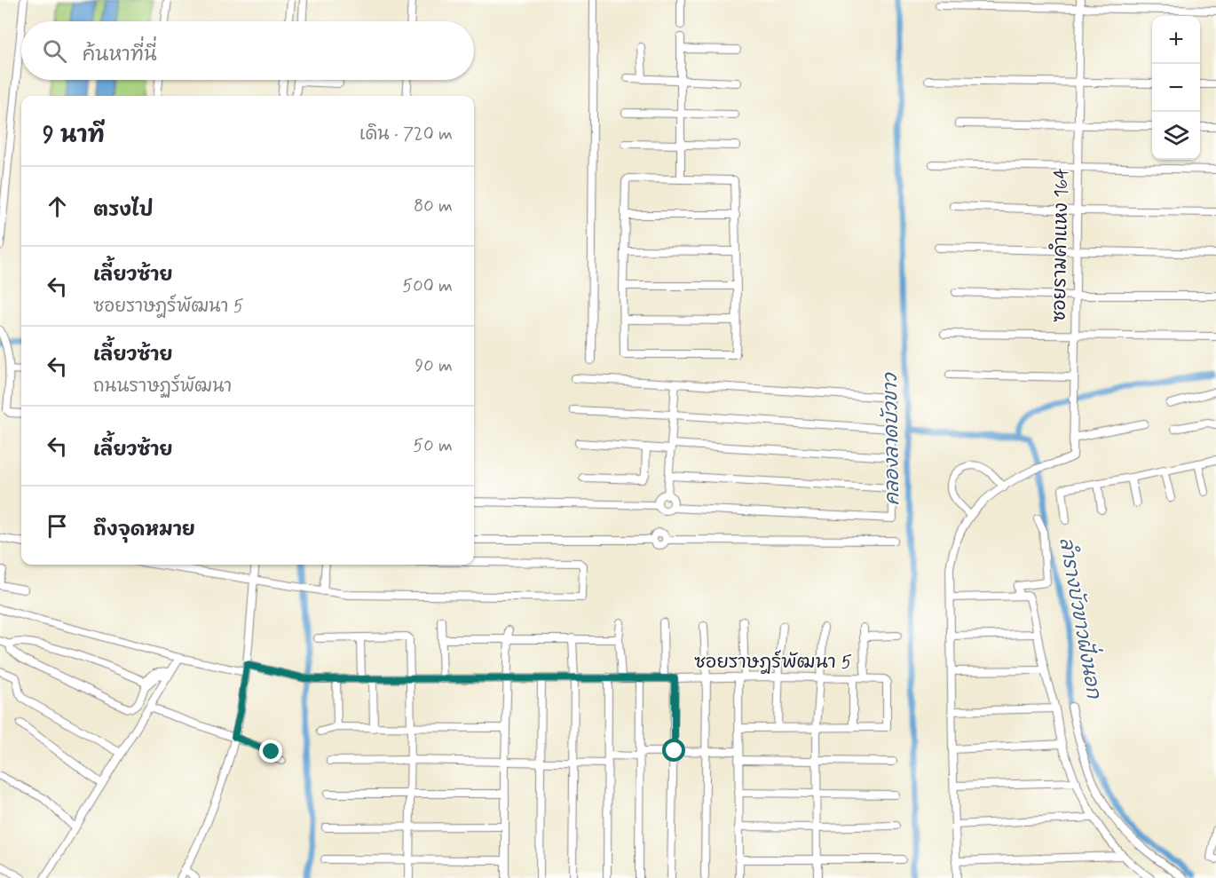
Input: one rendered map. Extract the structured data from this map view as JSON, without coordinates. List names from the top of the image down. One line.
{"streets":{"street":["ซอยรามคำแหง 164","ซอยราษฎร์พัฒนา 5"]},"water":["คลองลาดบัวขาว","ลำรางบัวขาวฝั่งนอก"],"page":{"map_buttons":["+","−"],"search":"ค้นหาที่นี่","heading":["9 นาที","เดิน · 720 m"],"list":[["ตรงไป","80 m"],["เลี้ยวซ้าย","ซอยราษฎร์พัฒนา 5","500 m"],["เลี้ยวซ้าย","ถนนราษฏร์พัฒนา","90 m"],["เลี้ยวซ้าย","50 m"],"ถึงจุดหมาย"]}}
